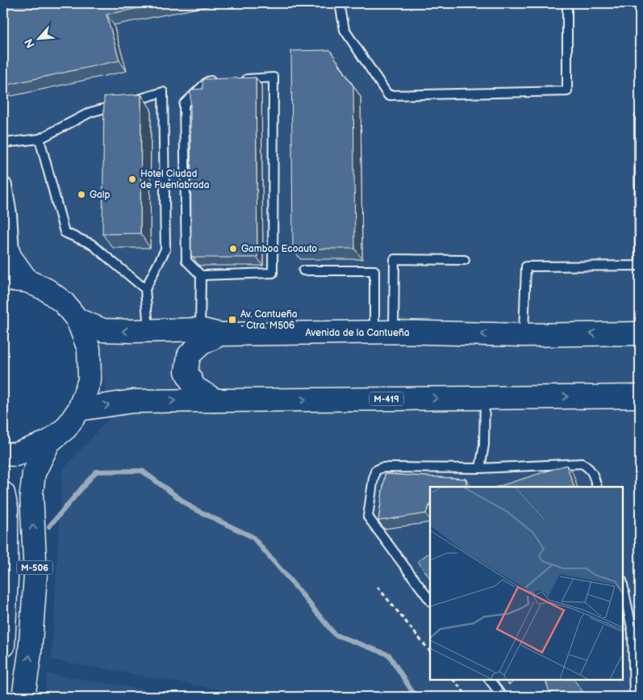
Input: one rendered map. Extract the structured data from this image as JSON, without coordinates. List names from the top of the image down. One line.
{"streets":{"main road":["Avenida de la Cantueña","M-419","M-506"]},"crossings":[["Avenida de la Cantueña","M-506"],["M-419","M-506"]],"places":{"other":["Hotel Ciudad de Fuenlabrada","Galp","Gamboa Ecoauto"],"transit":["Av. Cantueña - Ctra. M506"]},"north":"bottom left"}
